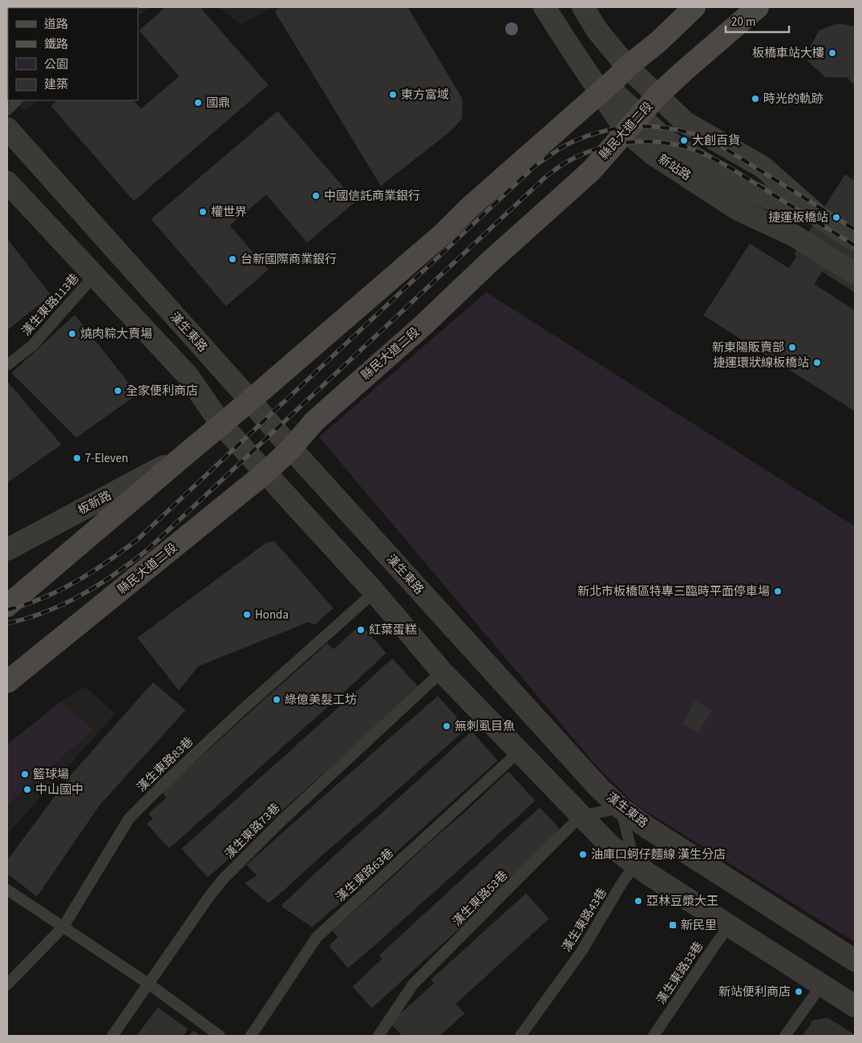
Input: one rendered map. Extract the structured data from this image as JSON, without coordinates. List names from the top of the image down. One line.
{"streets":{"main road":["縣民大道二段"],"street":["新站路","漢生東路","板新路"],"lane":["漢生東路113巷","漢生東路83巷","漢生東路73巷","漢生東路63巷","漢生東路53巷","漢生東路43巷","漢生東路33巷"]},"crossings":[["縣民大道二段","新站路"],["縣民大道二段","漢生東路"]],"places":{"other":["板橋車站大樓","東方富域","時光的軌跡","國鼎","大創百貨","中國信託商業銀行","權世界","捷運板橋站","台新國際商業銀行","燒肉粽大賣場","新東陽販賣部","捷運環狀線板橋站","全家便利商店","7-Eleven","新北市板橋區特專三臨時平面停車場","Honda","紅葉蛋糕","綠億美髮工坊","無刺虱目魚","籃球場","中山國中","油庫口蚵仔麵線 漢生分店","亞林豆漿大王","新站便利商店"],"transit":["新民里"]},"legend":["道路","鐵路","公園","建築"],"scale_bar":"20 m"}
